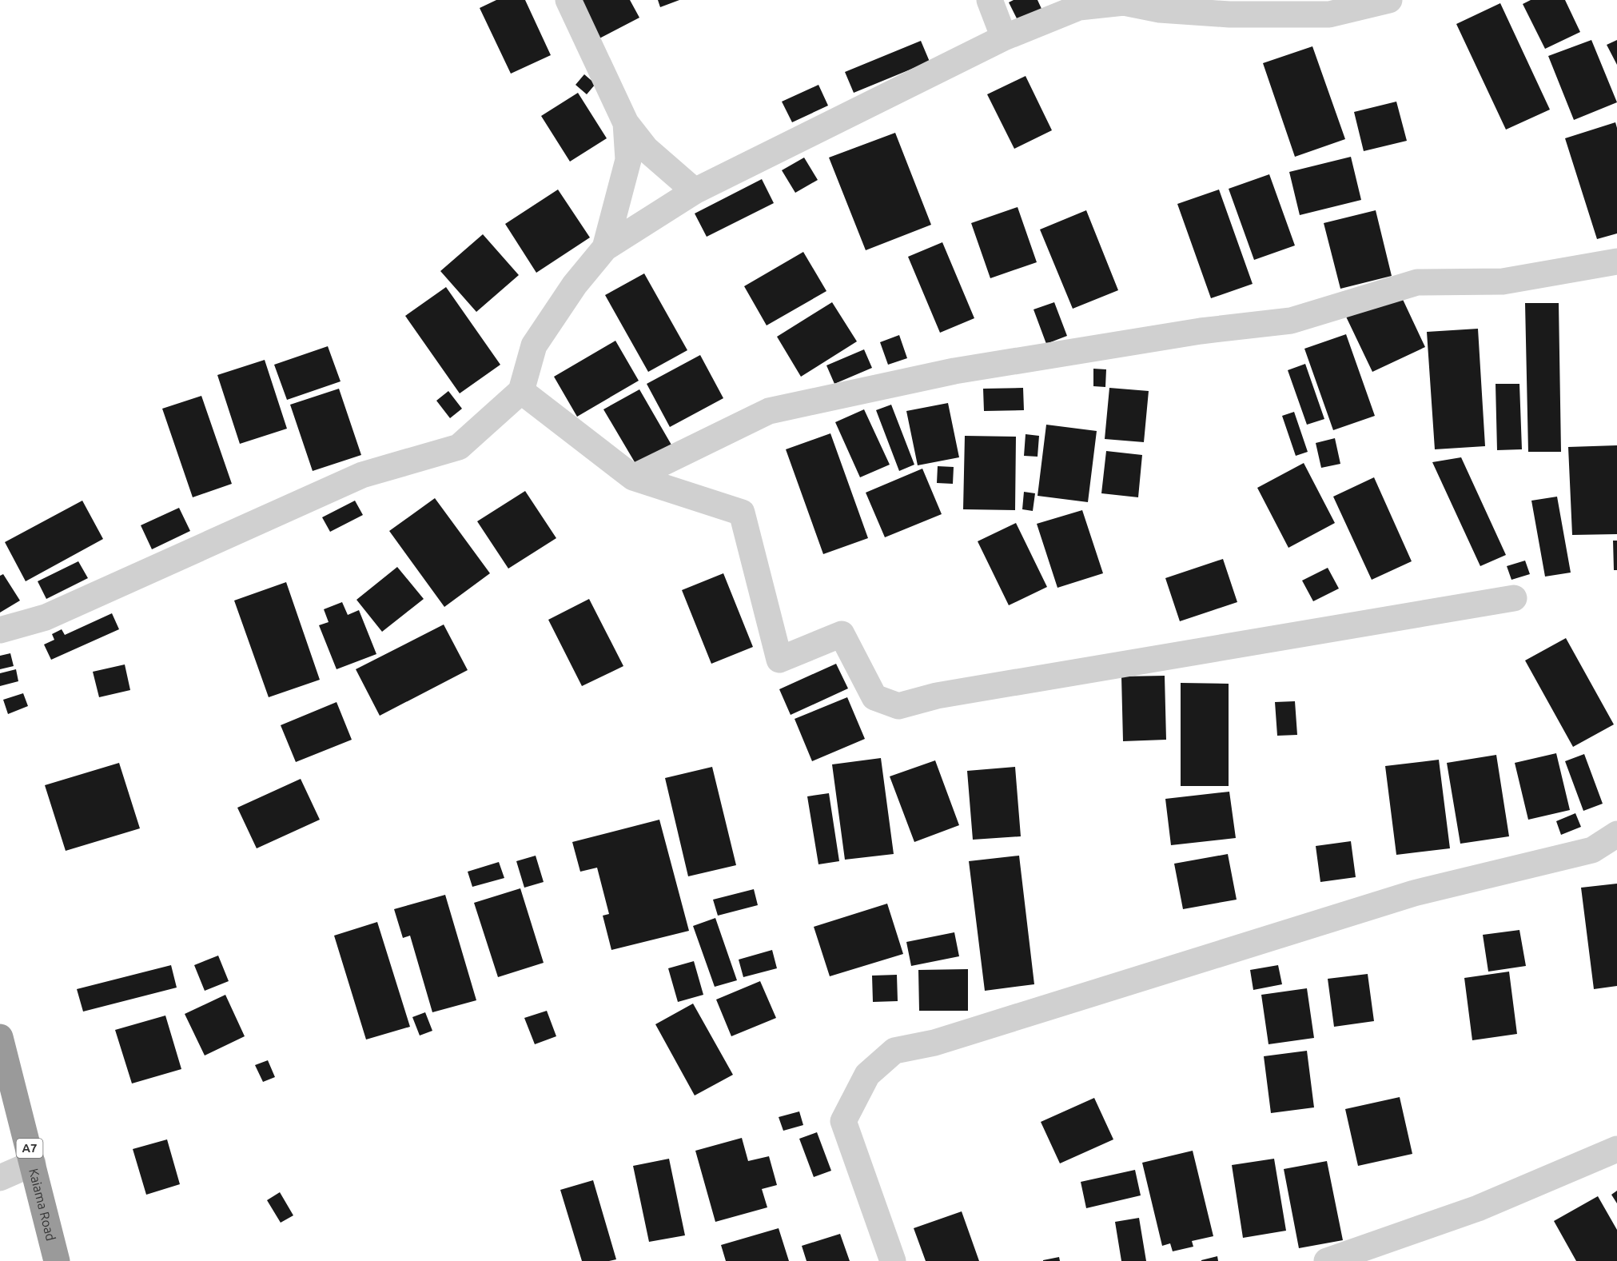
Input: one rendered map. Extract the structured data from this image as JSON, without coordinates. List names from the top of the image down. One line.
{"streets":{"highway":["A7","Kaiama Road"]}}
